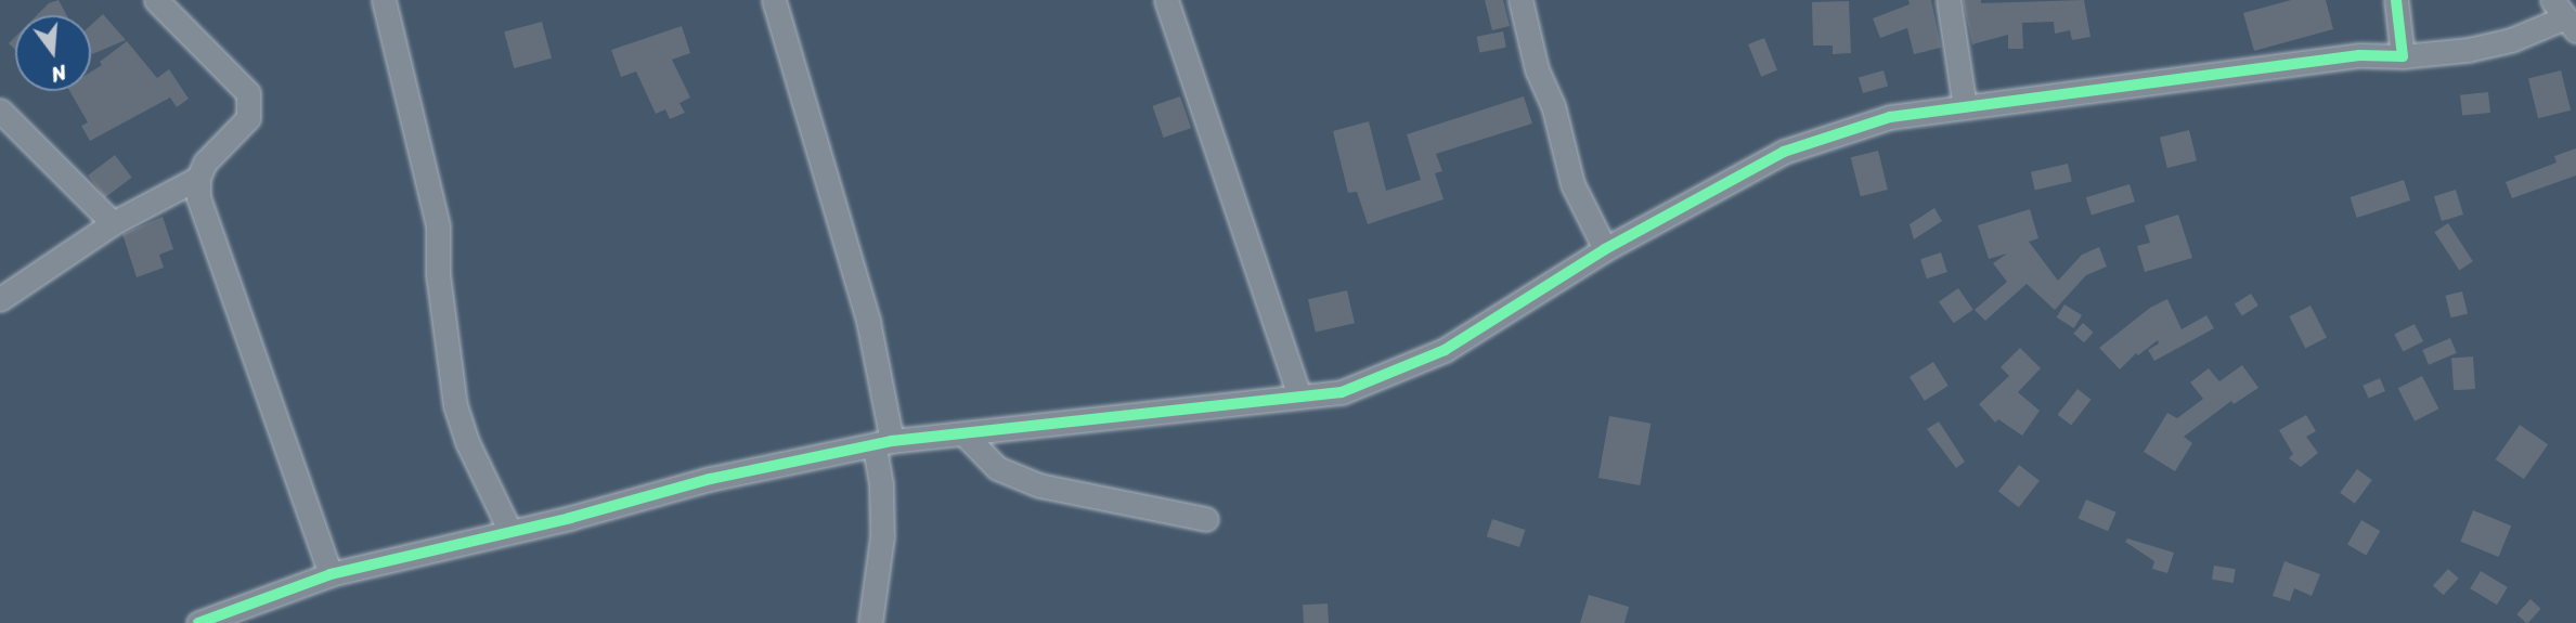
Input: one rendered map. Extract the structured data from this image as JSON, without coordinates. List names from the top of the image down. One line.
{"north":"bottom"}
